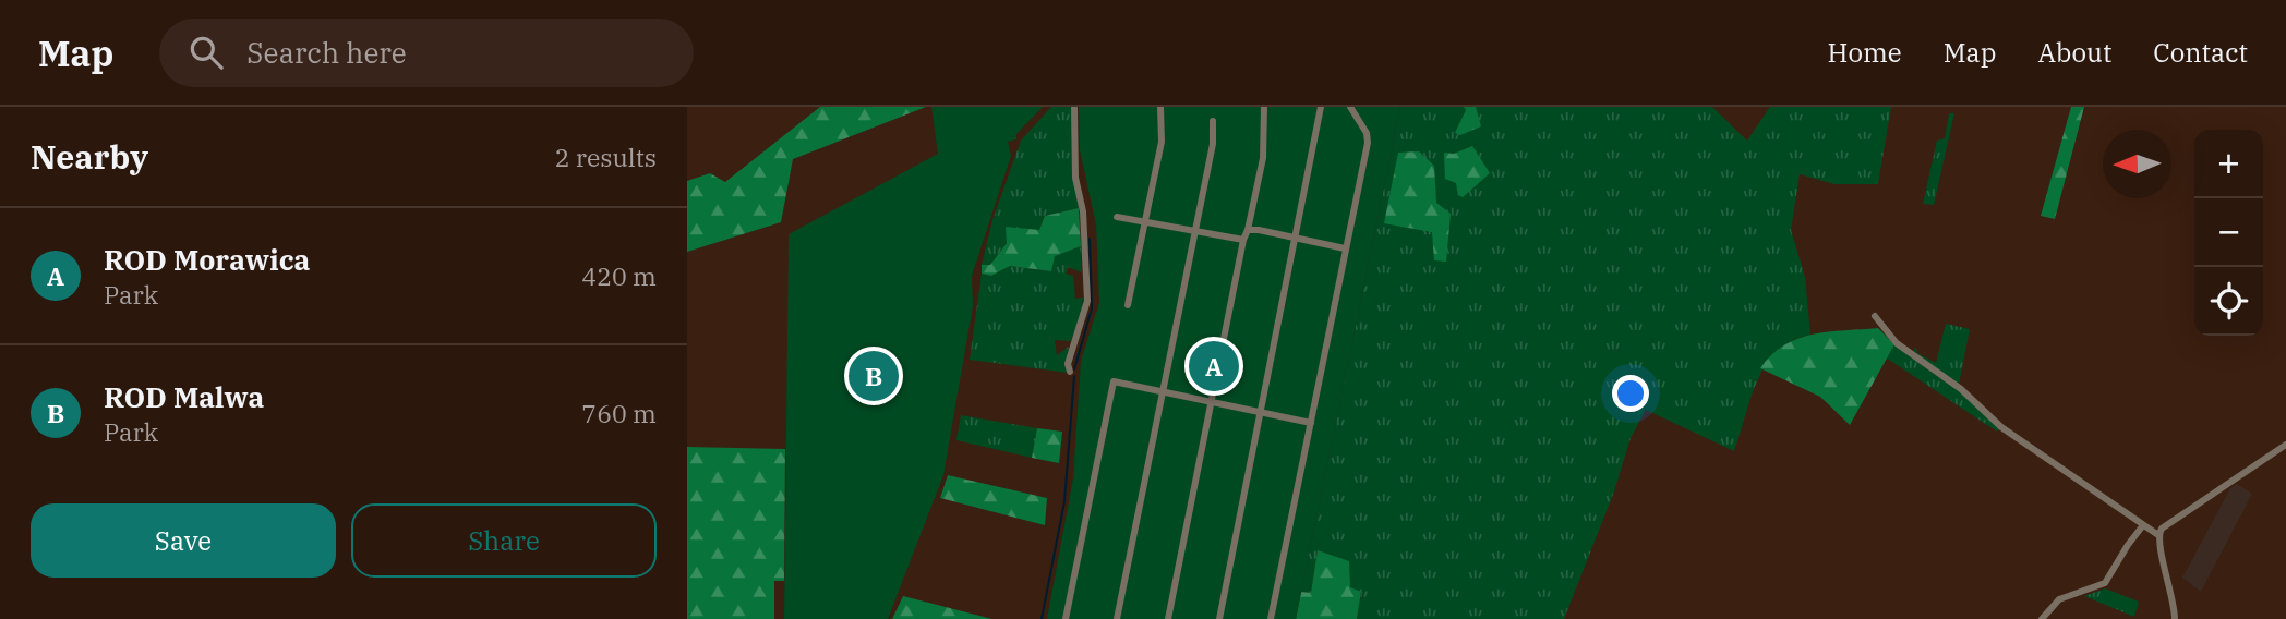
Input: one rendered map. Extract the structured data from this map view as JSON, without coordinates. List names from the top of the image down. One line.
{"north":"left","page":{"header":"Map","search":"Search here","nav":["Home","Map","About","Contact"],"heading":["Nearby","2 results"],"map_buttons":["+","−"],"list":[{"mark":"A","name":"ROD Morawica","note":"Park","value":"420 m"},{"mark":"B","name":"ROD Malwa","note":"Park","value":"760 m"}],"pins":["A","B"],"buttons":["Save","Share"]}}
